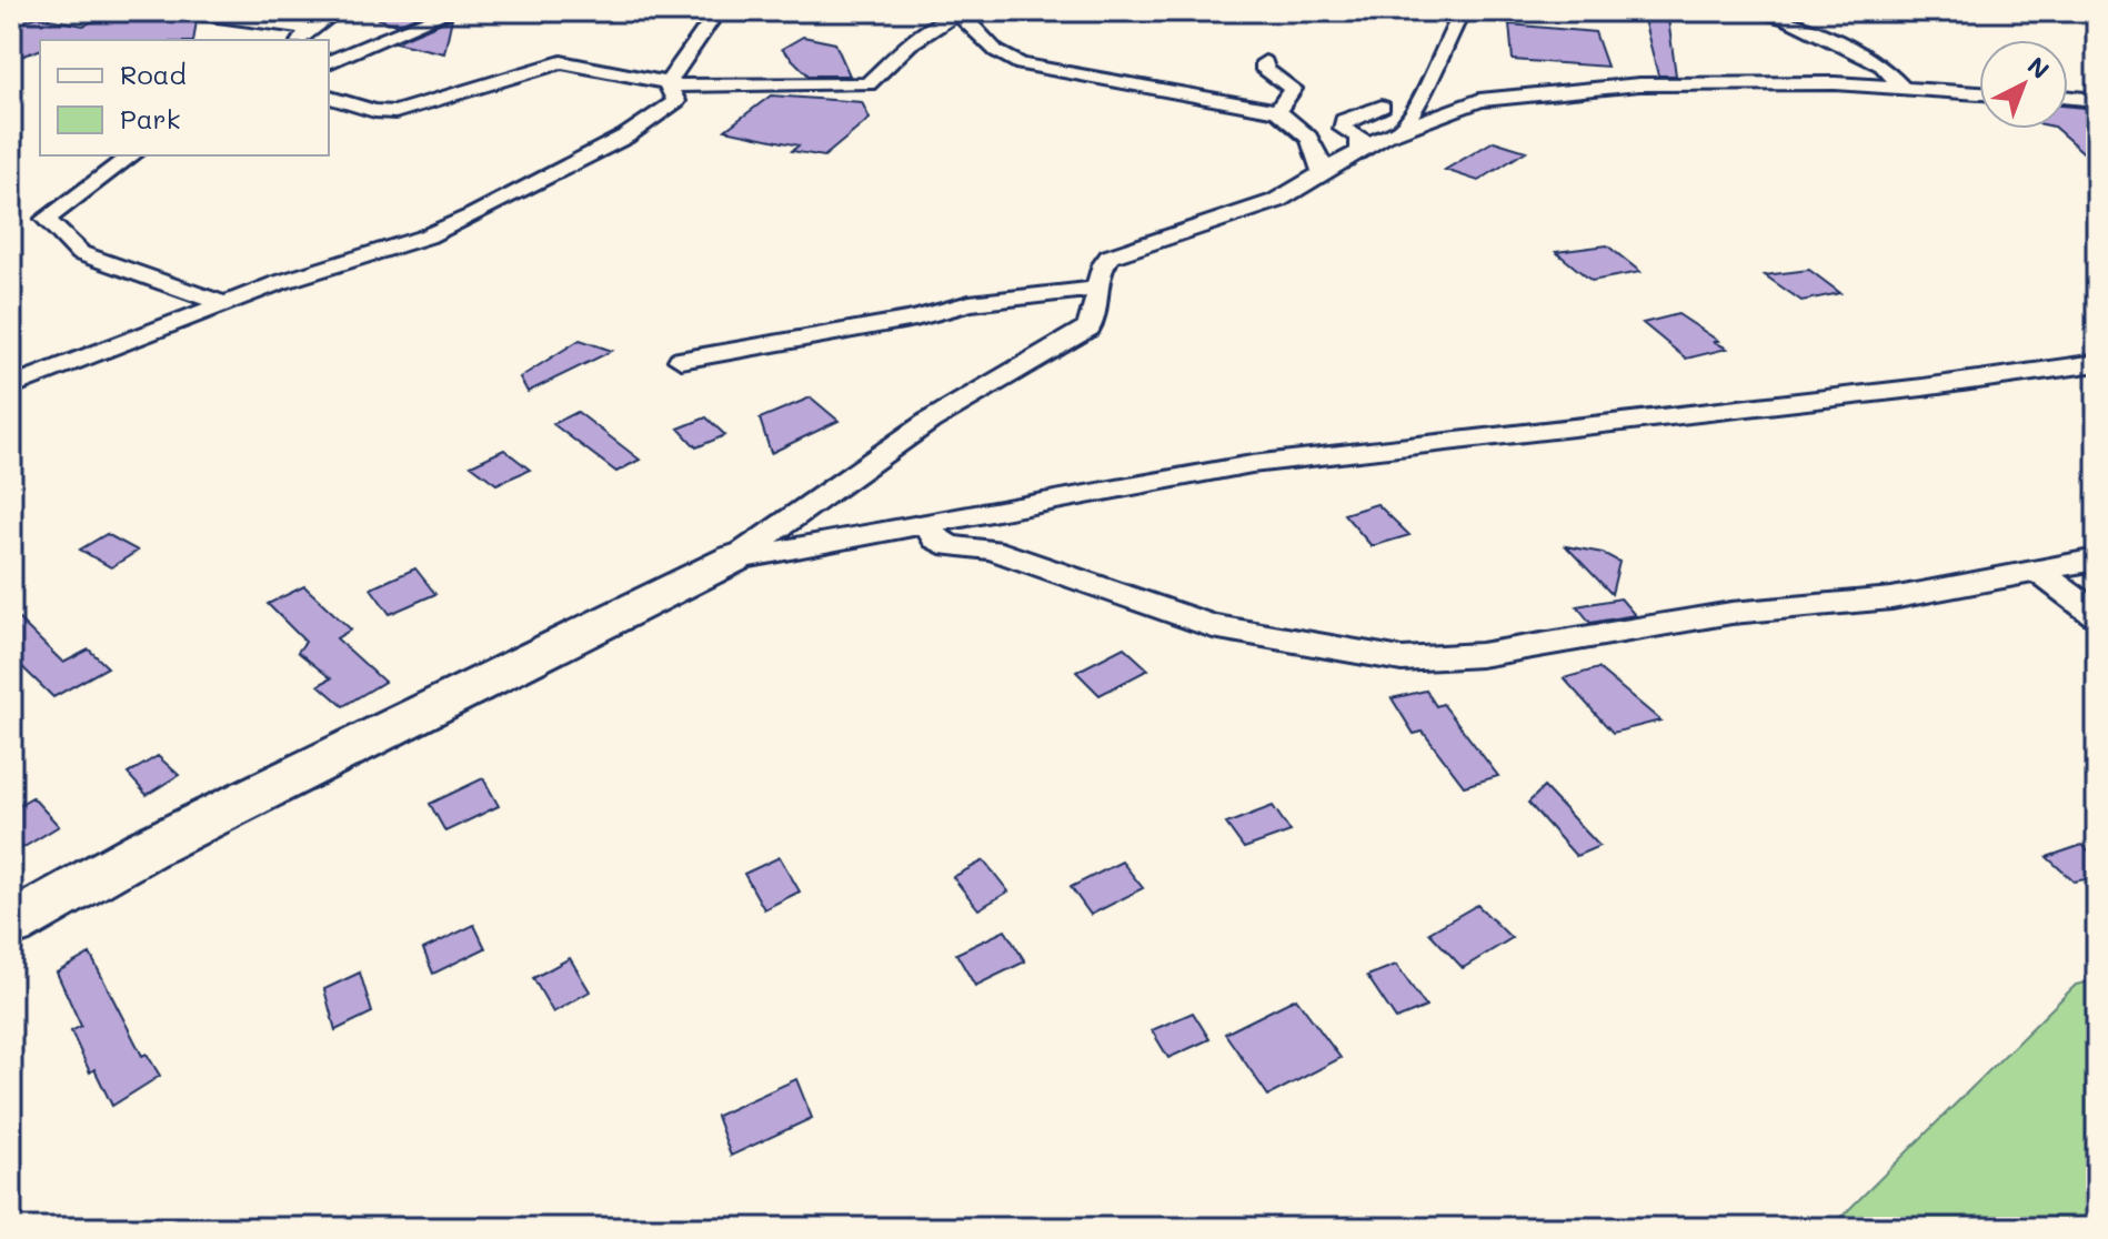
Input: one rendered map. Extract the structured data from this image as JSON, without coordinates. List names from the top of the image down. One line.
{"legend":["Road","Park"],"north":"top right"}
